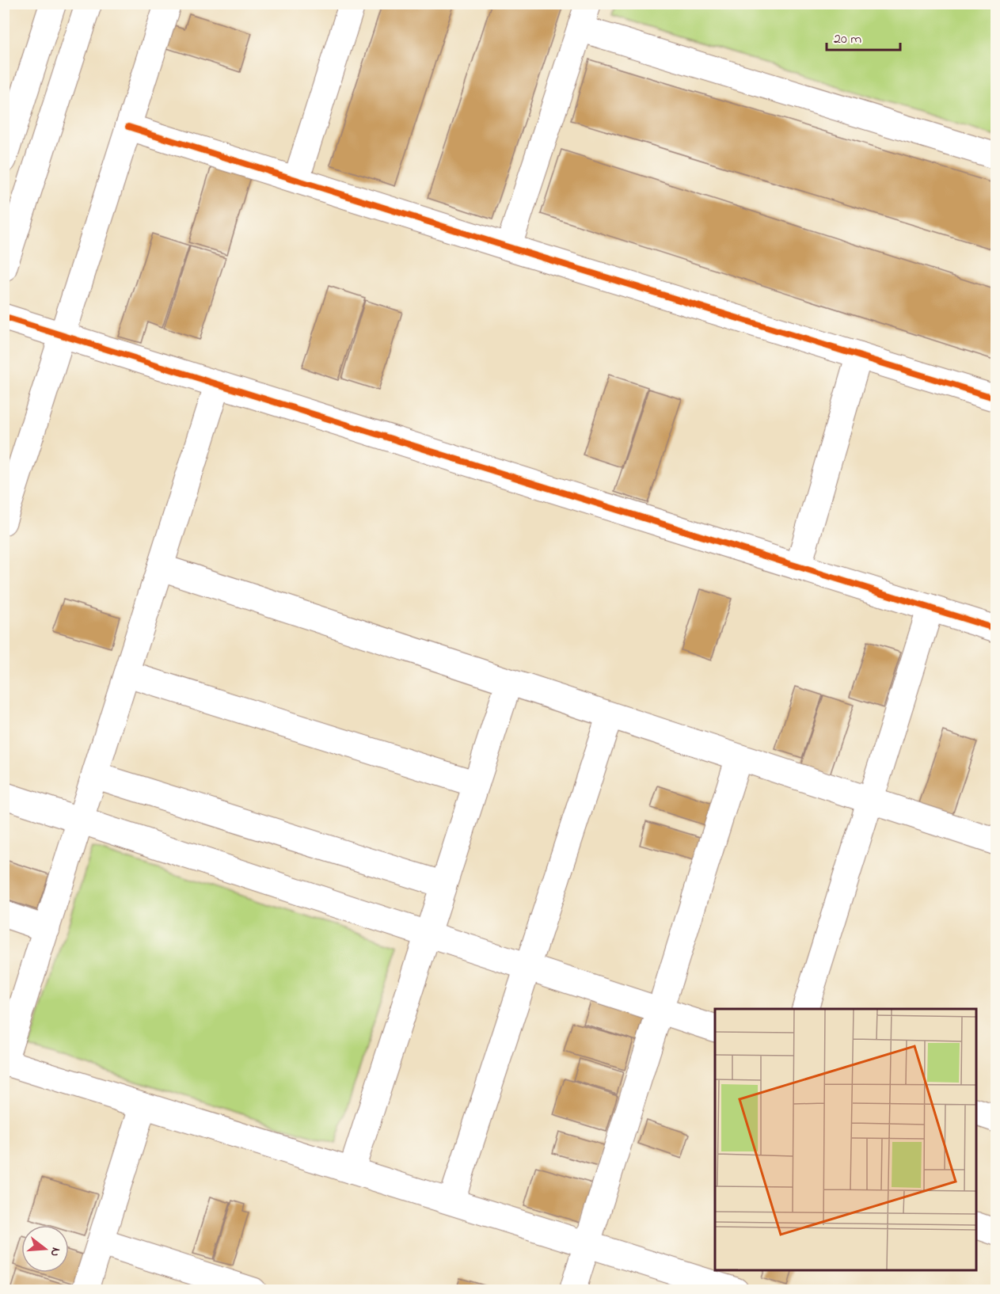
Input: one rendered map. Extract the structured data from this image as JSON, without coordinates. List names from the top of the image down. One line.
{"scale_bar":"20 m","north":"right"}
